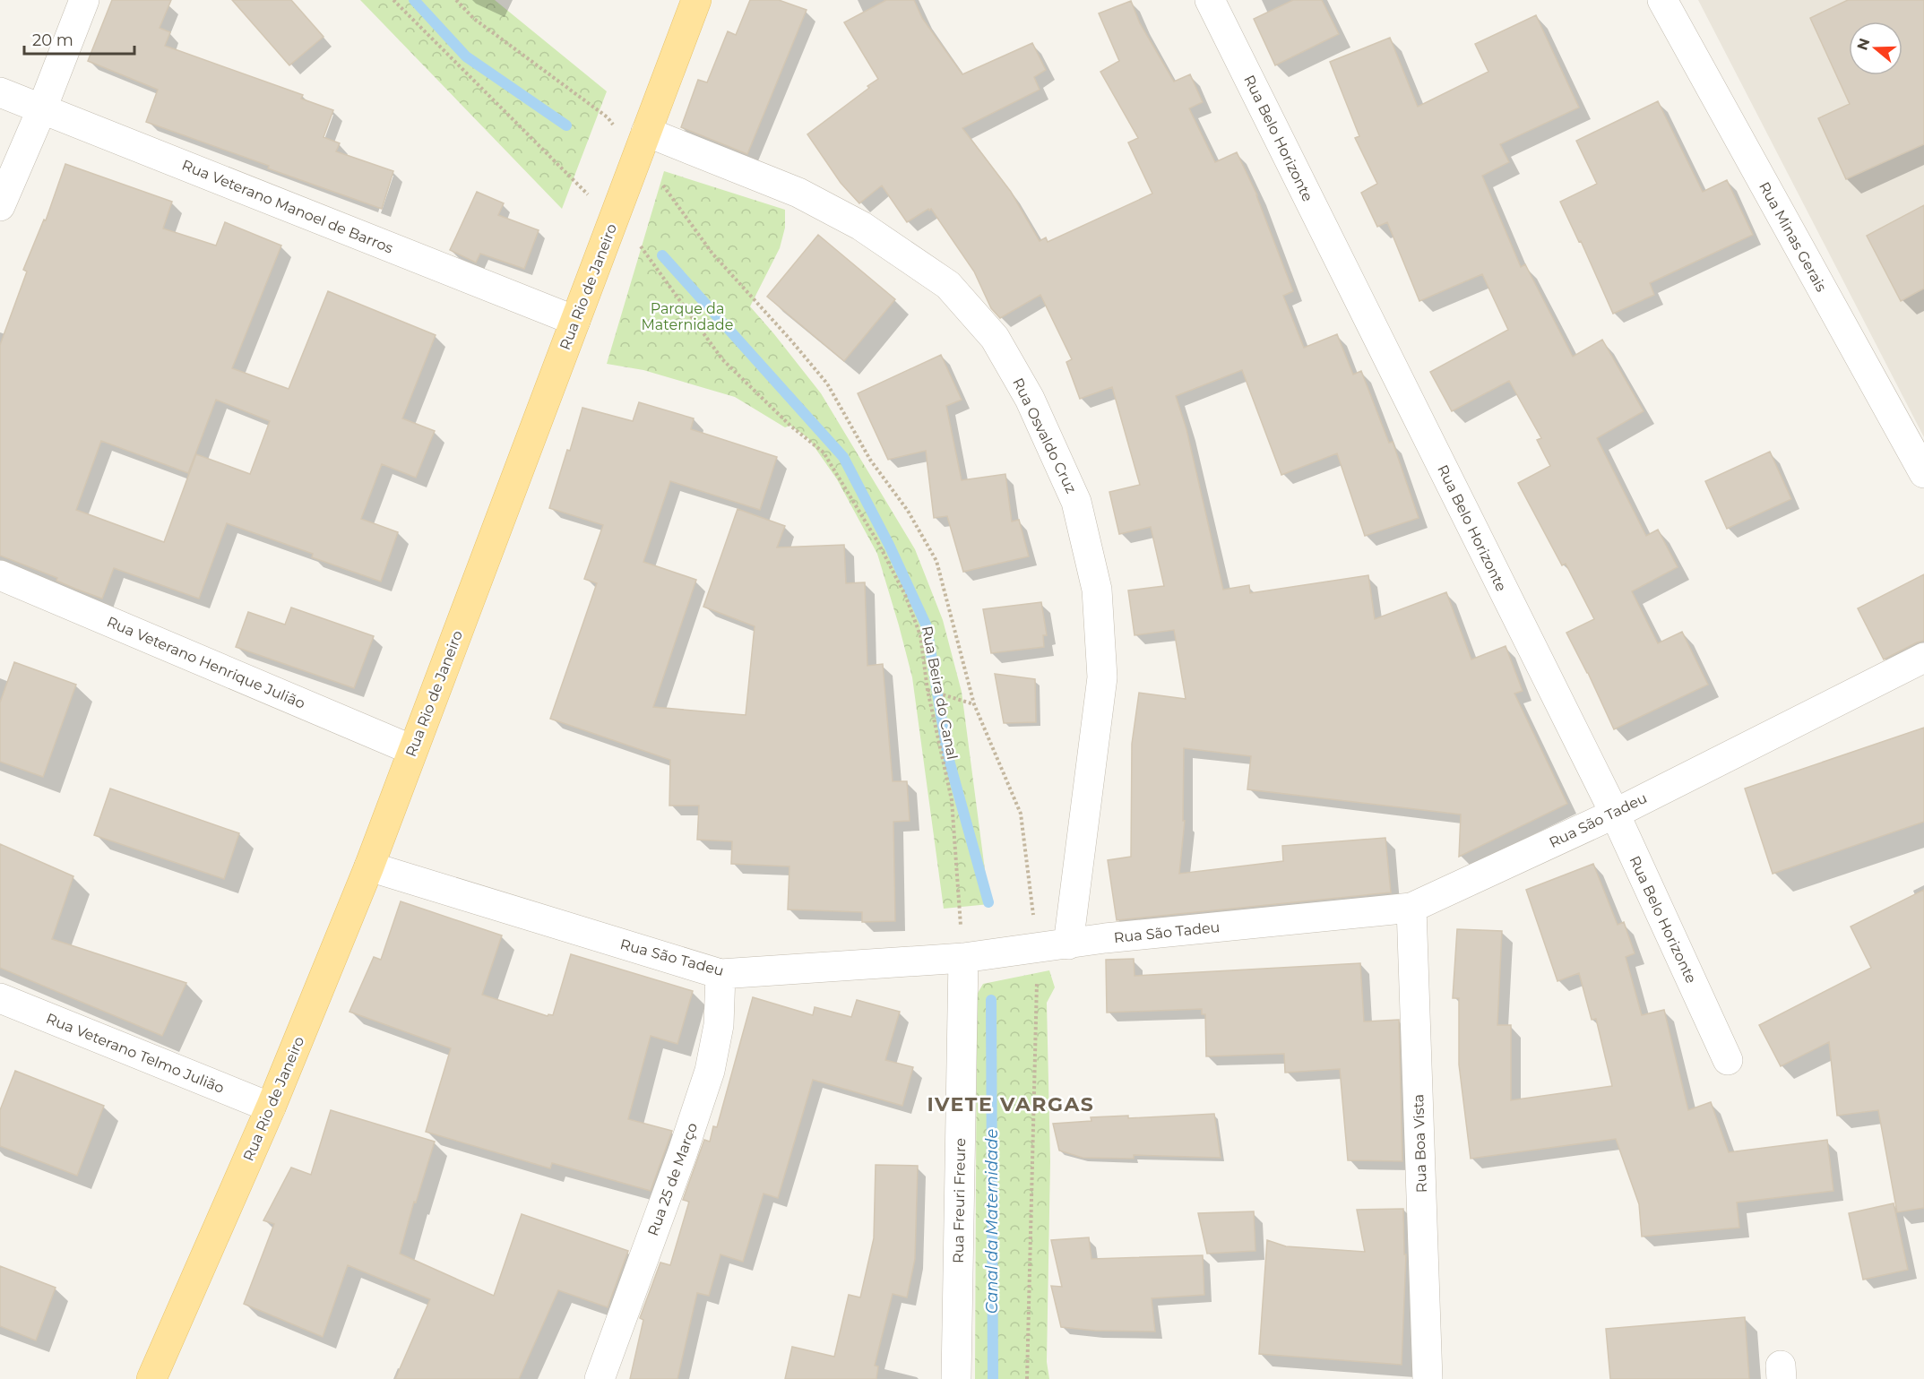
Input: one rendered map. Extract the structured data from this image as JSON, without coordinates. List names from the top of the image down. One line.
{"streets":{"main road":["Rua Rio de Janeiro"],"street":["Rua Belo Horizonte","Rua Veterano Manoel de Barros","Rua Minas Gerais","Rua Osvaldo Cruz","Rua Veterano Henrique Julião","Rua São Tadeu","Rua Veterano Telmo Julião","Rua Boa Vista","Rua 25 de Março","Rua Freuri Freure"],"path":["Rua Beira do Canal"]},"crossings":[["Rua Belo Horizonte","Rua São Tadeu"],["Rua Veterano Manoel de Barros","Rua Rio de Janeiro"],["Rua Rio de Janeiro","Rua Osvaldo Cruz"],["Rua Rio de Janeiro","Rua Veterano Henrique Julião"],["Rua Rio de Janeiro","Rua São Tadeu"],["Rua Rio de Janeiro","Rua Veterano Telmo Julião"],["Rua Osvaldo Cruz","Rua São Tadeu"],["Rua Beira do Canal","Rua São Tadeu"],["Rua Beira do Canal","Rua Freuri Freure"],["Rua São Tadeu","Rua Boa Vista"],["Rua São Tadeu","Rua 25 de Março"],["Rua São Tadeu","Rua Freuri Freure"]],"districts":["IVETE VARGAS"],"water":["Canal da Maternidade"],"parks":["Parque da Maternidade"],"scale_bar":"20 m","north":"left"}
